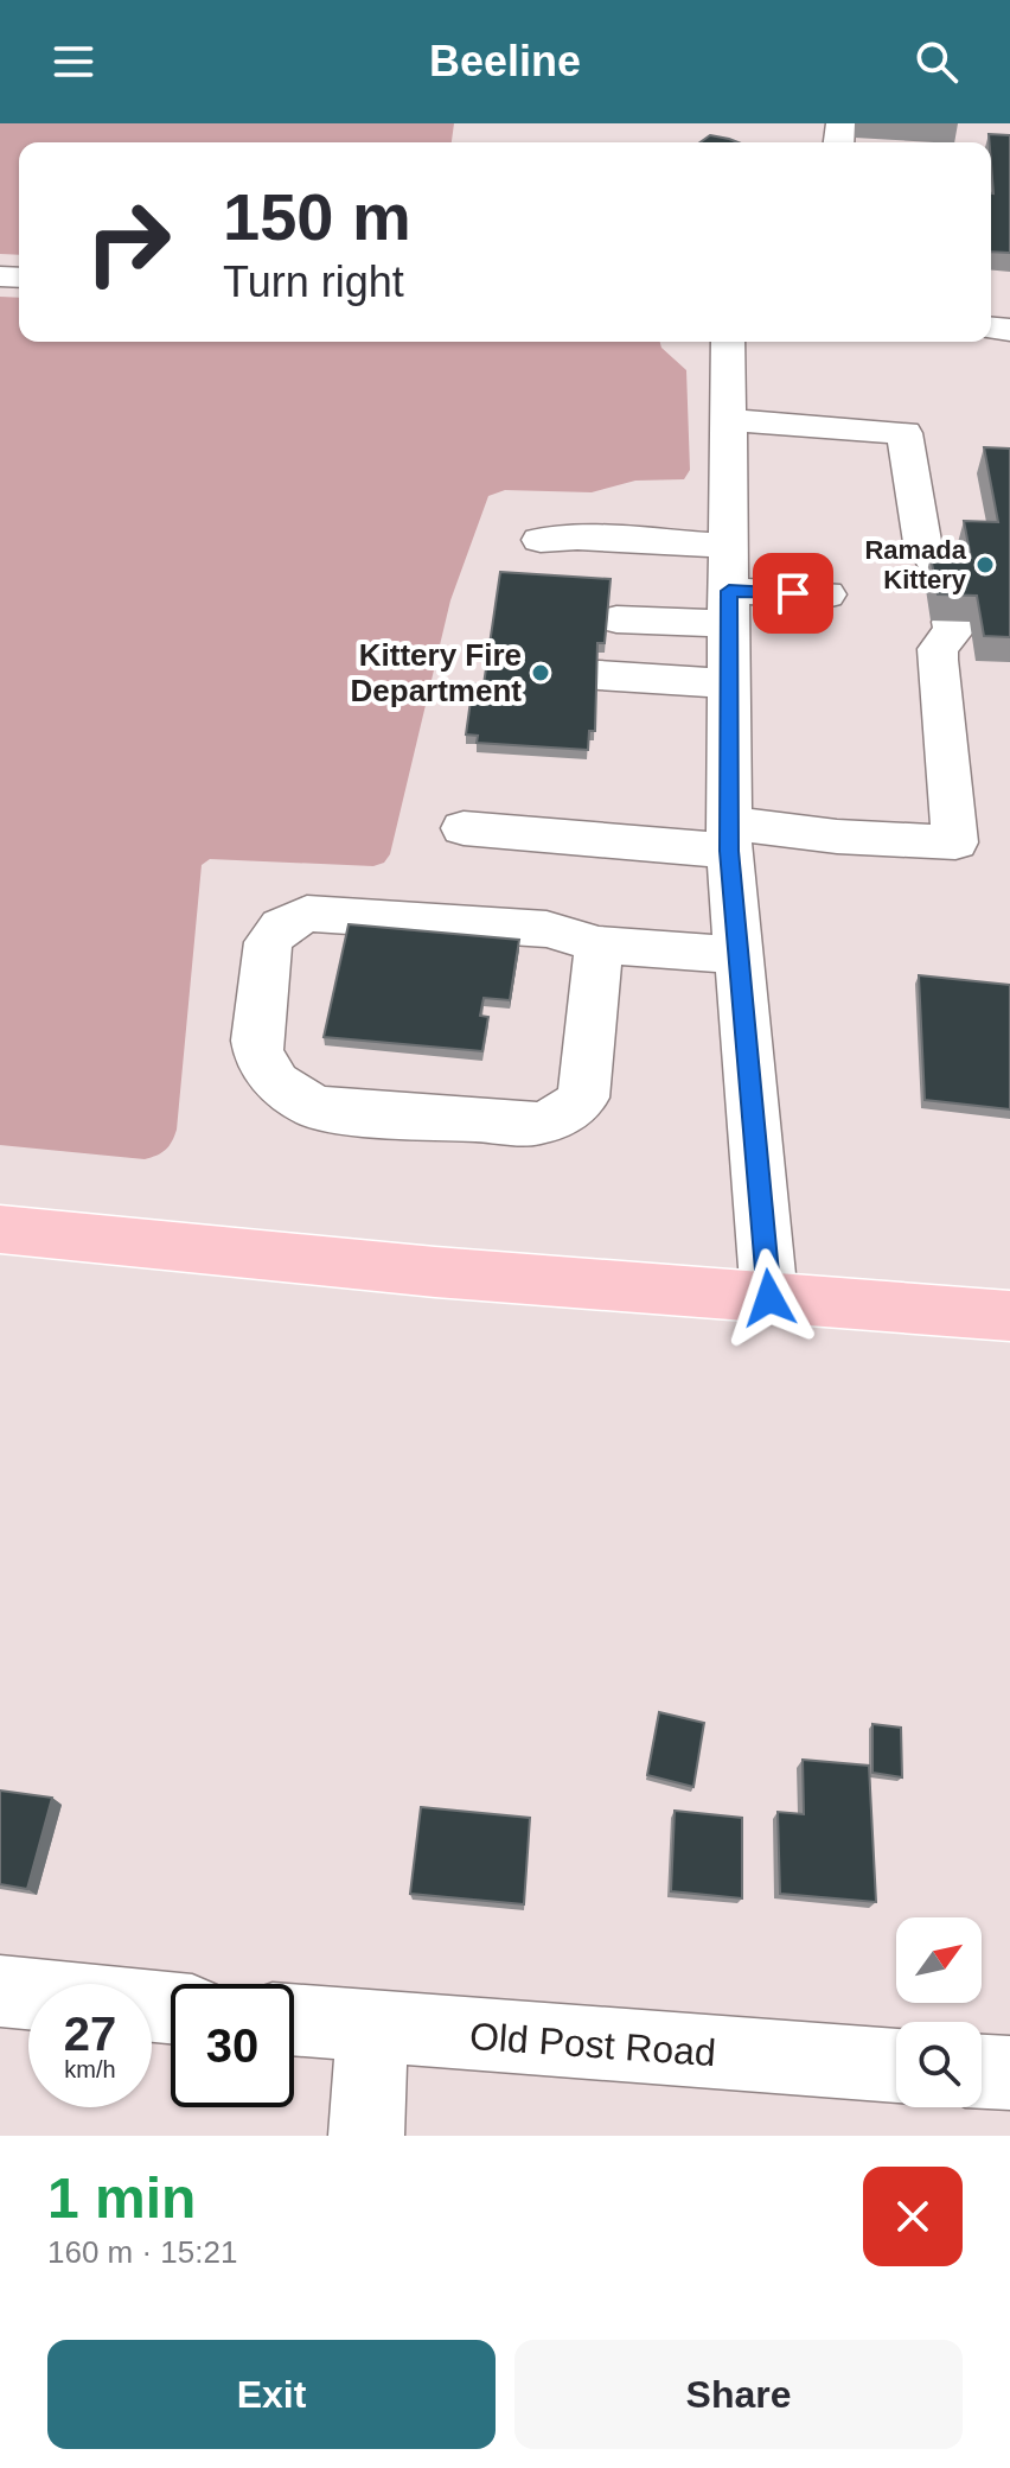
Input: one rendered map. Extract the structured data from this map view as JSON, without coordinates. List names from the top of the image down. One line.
{"streets":{"street":["Old Post Road"]},"places":["Ramada Kittery","Kittery Fire Department"],"north":"top right","page":{"header":"Beeline","turn":["150 m","Turn right"],"speed":"27 km/h","limit":"30","heading":["1 min","160 m · 15:21"],"buttons":["Exit","Share"]}}
